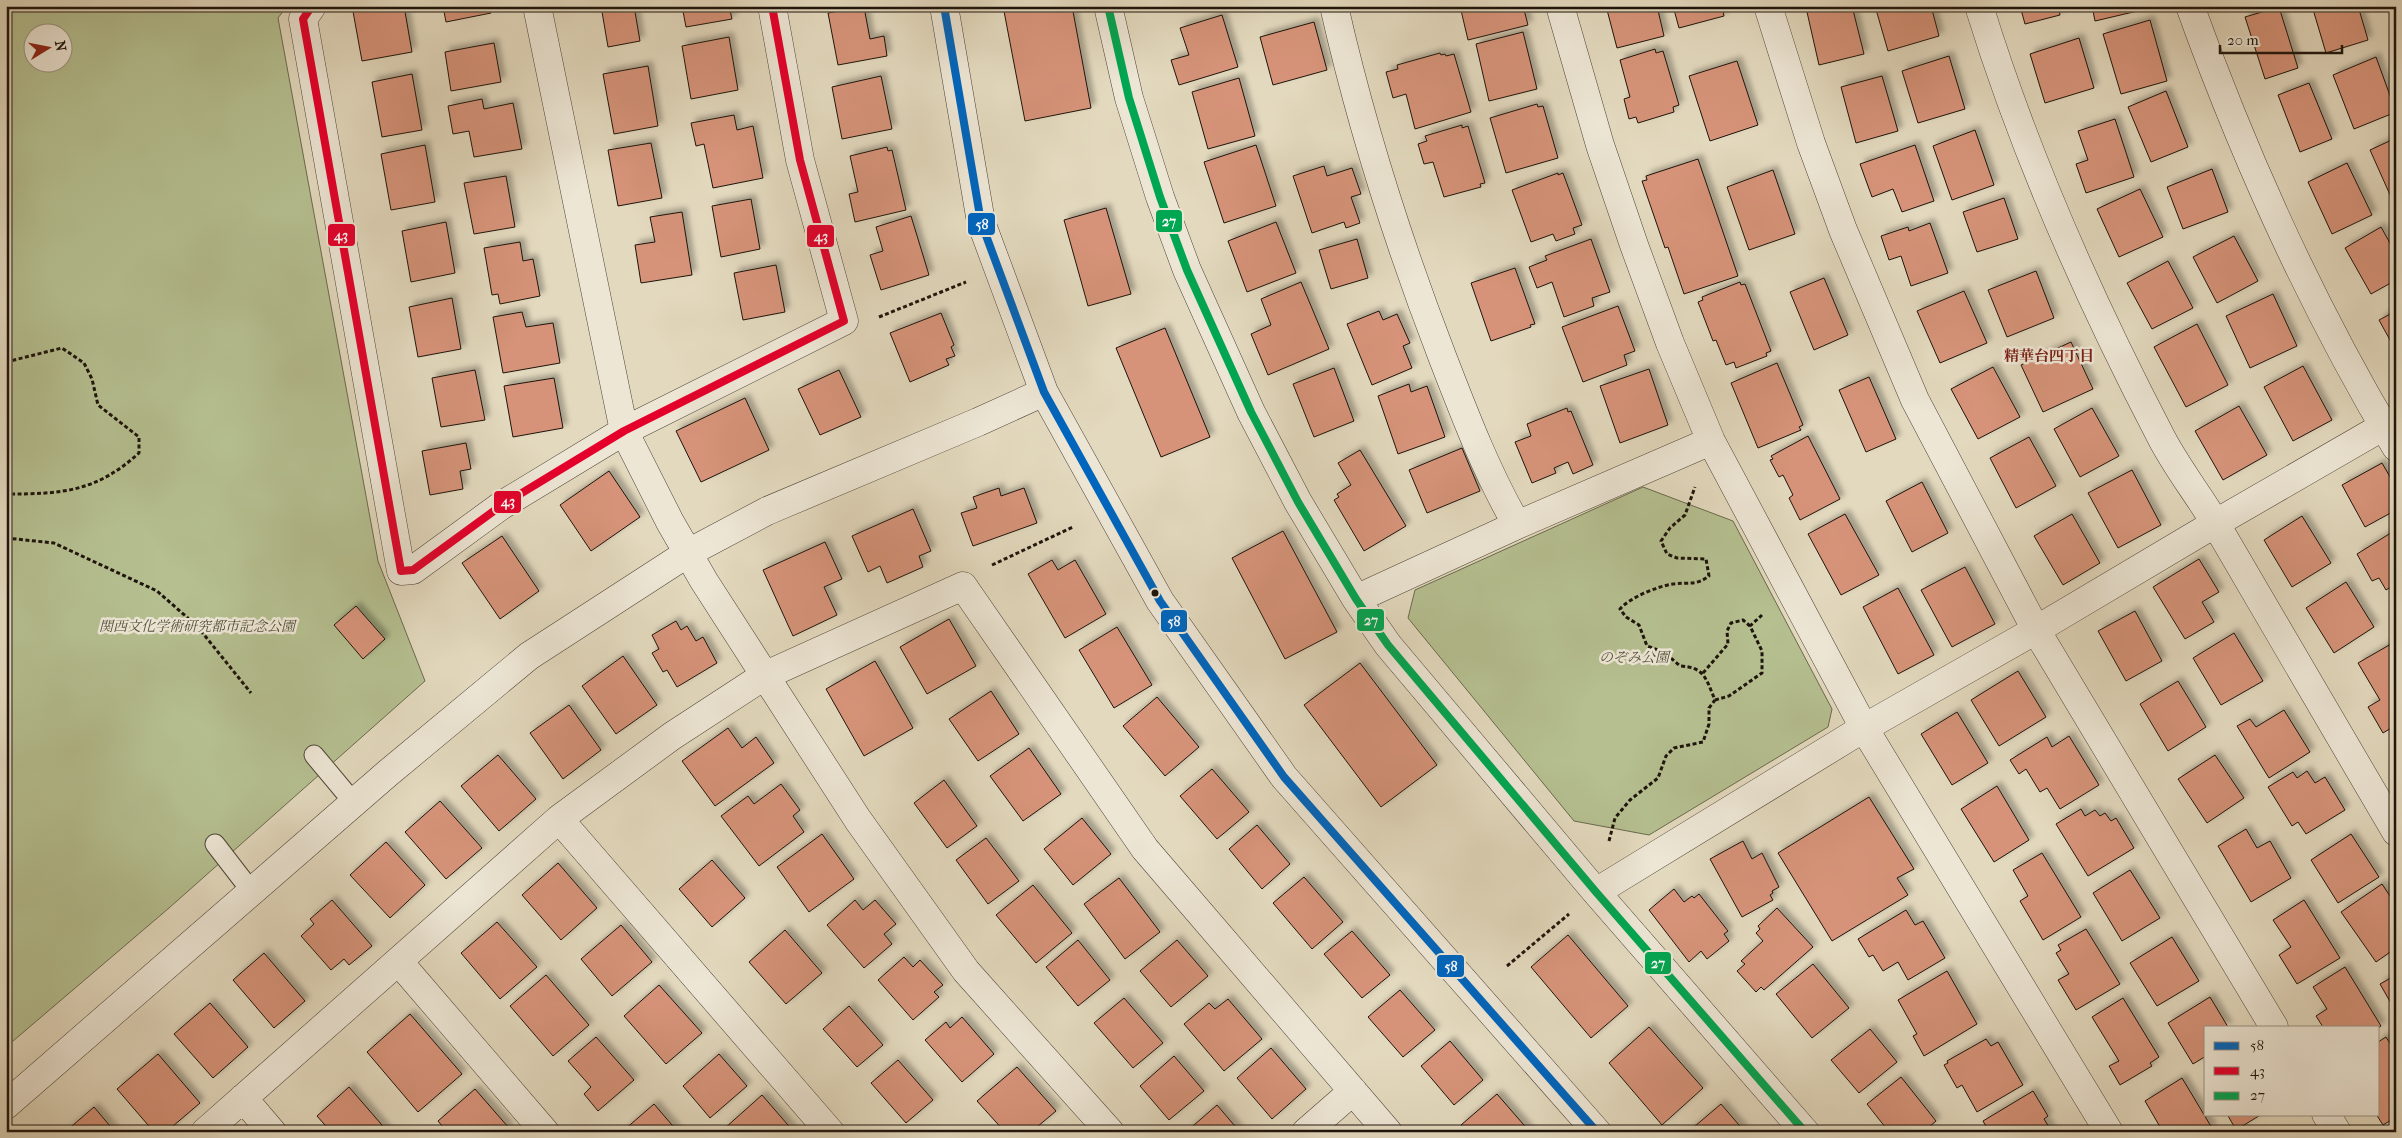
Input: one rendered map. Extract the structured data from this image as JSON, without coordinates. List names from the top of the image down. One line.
{"districts":["精華台四丁目"],"parks":["関西文化学術研究都市記念公園","のぞみ公園"],"lines":["transit line 58","transit line 43","transit line 27"],"legend":["58","43","27"],"scale_bar":"20 m","north":"right"}
